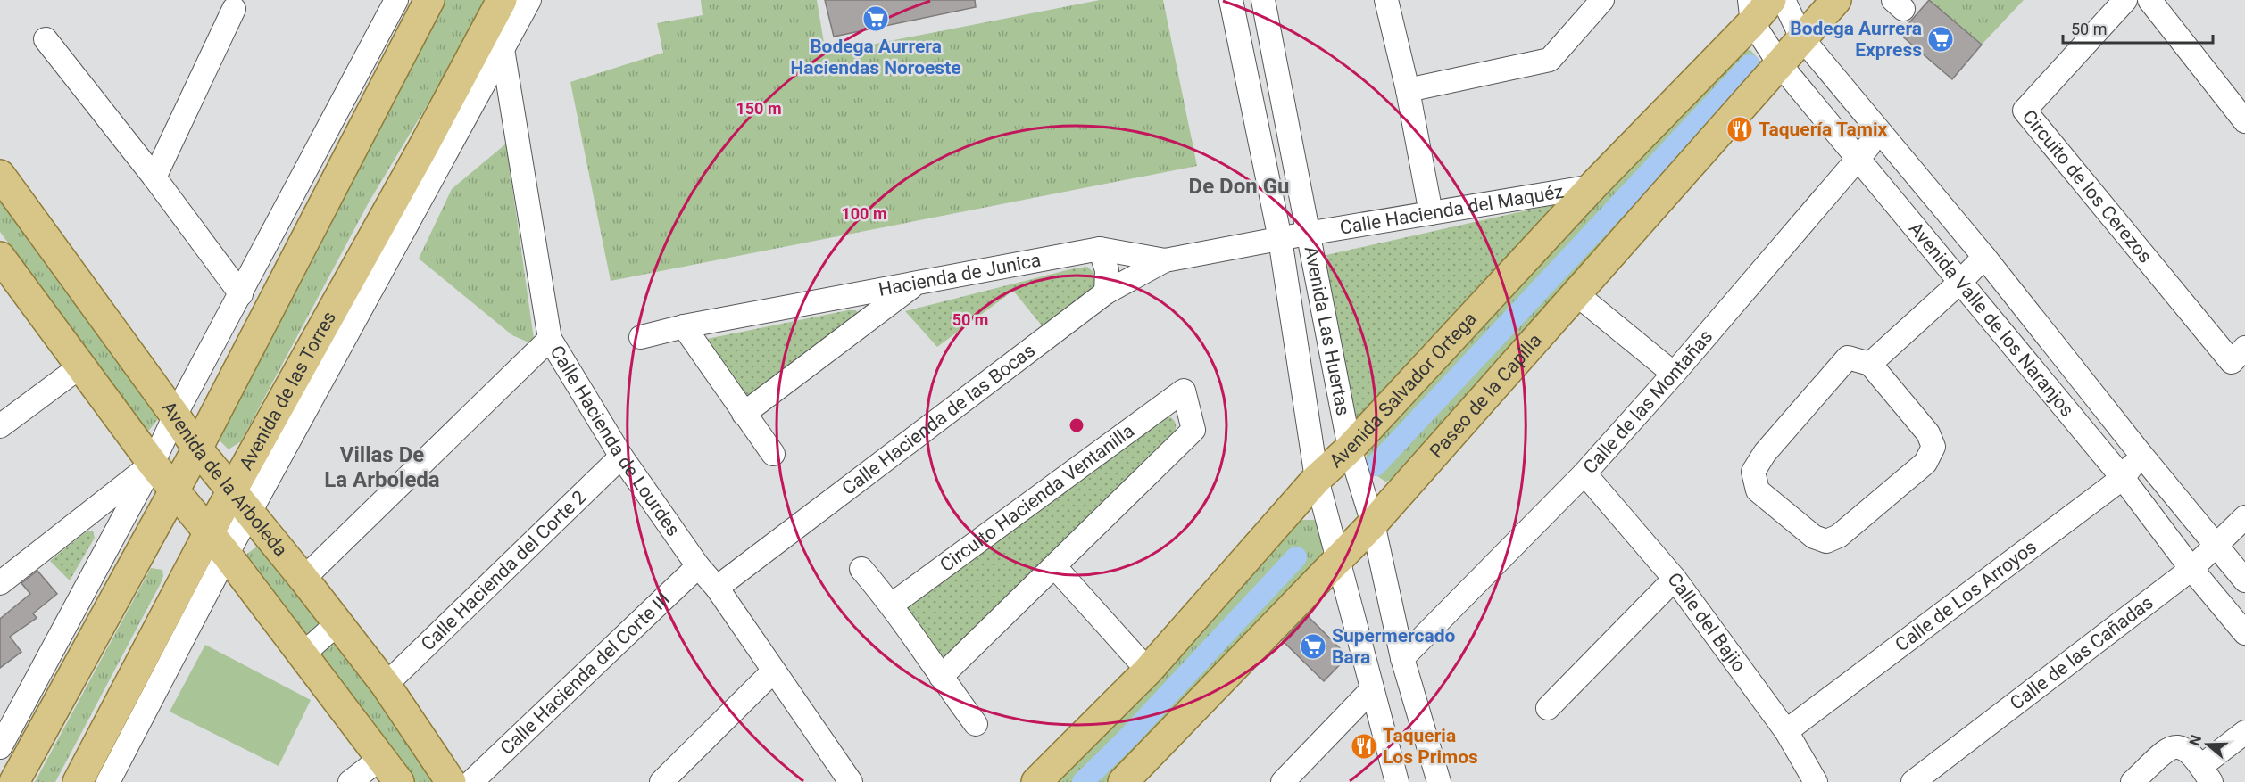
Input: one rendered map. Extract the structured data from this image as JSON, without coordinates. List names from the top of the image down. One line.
{"streets":{"main road":["Avenida Salvador Ortega","Avenida de las Torres","Paseo de la Capilla","Avenida de la Arboleda"],"street":["Circuito de los Cerezos","Calle Hacienda del Maquéz","Hacienda de Junica","Avenida Valle de los Naranjos","Avenida Las Huertas","Calle de las Montañas","Calle Hacienda de las Bocas","Calle Hacienda de Lourdes","Circuito Hacienda Ventanilla","Calle Hacienda del Corte 2","Calle de Los Arroyos","Calle del Bajio","Calle de las Cañadas","Calle Hacienda del Corte III"]},"crossings":[["Calle Hacienda del Maquéz","Hacienda de Junica"],["Calle Hacienda del Maquéz","Avenida Las Huertas"],["Calle Hacienda del Maquéz","Avenida Salvador Ortega"],["Hacienda de Junica","Avenida Las Huertas"],["Hacienda de Junica","Calle Hacienda de las Bocas"],["Avenida Valle de los Naranjos","Avenida Salvador Ortega"],["Avenida Valle de los Naranjos","Paseo de la Capilla"],["Avenida Valle de los Naranjos","Calle de las Montañas"],["Avenida Valle de los Naranjos","Calle de Los Arroyos"],["Avenida Valle de los Naranjos","Calle de las Cañadas"],["Avenida Las Huertas","Avenida Salvador Ortega"],["Avenida Las Huertas","Paseo de la Capilla"],["Avenida Las Huertas","Calle de las Montañas"],["Avenida de las Torres","Calle Hacienda de Lourdes"],["Avenida de las Torres","Avenida de la Arboleda"],["Calle de las Montañas","Calle del Bajio"],["Calle Hacienda de las Bocas","Calle Hacienda de Lourdes"],["Calle Hacienda de Lourdes","Calle Hacienda del Corte 2"],["Calle Hacienda de Lourdes","Calle Hacienda del Corte III"],["Avenida de la Arboleda","Calle Hacienda del Corte 2"],["Calle de Los Arroyos","Calle del Bajio"]],"districts":["De Don Gu","Villas De La Arboleda"],"places":{"supermarket":["Bodega Aurrera Haciendas Noroeste","Bodega Aurrera Express","Supermercado Bara"],"restaurant":["Taquería Tamix","Taqueria Los Primos"]},"scale_bar":"50 m","north":"left","rings":["150 m","100 m","50 m"]}
